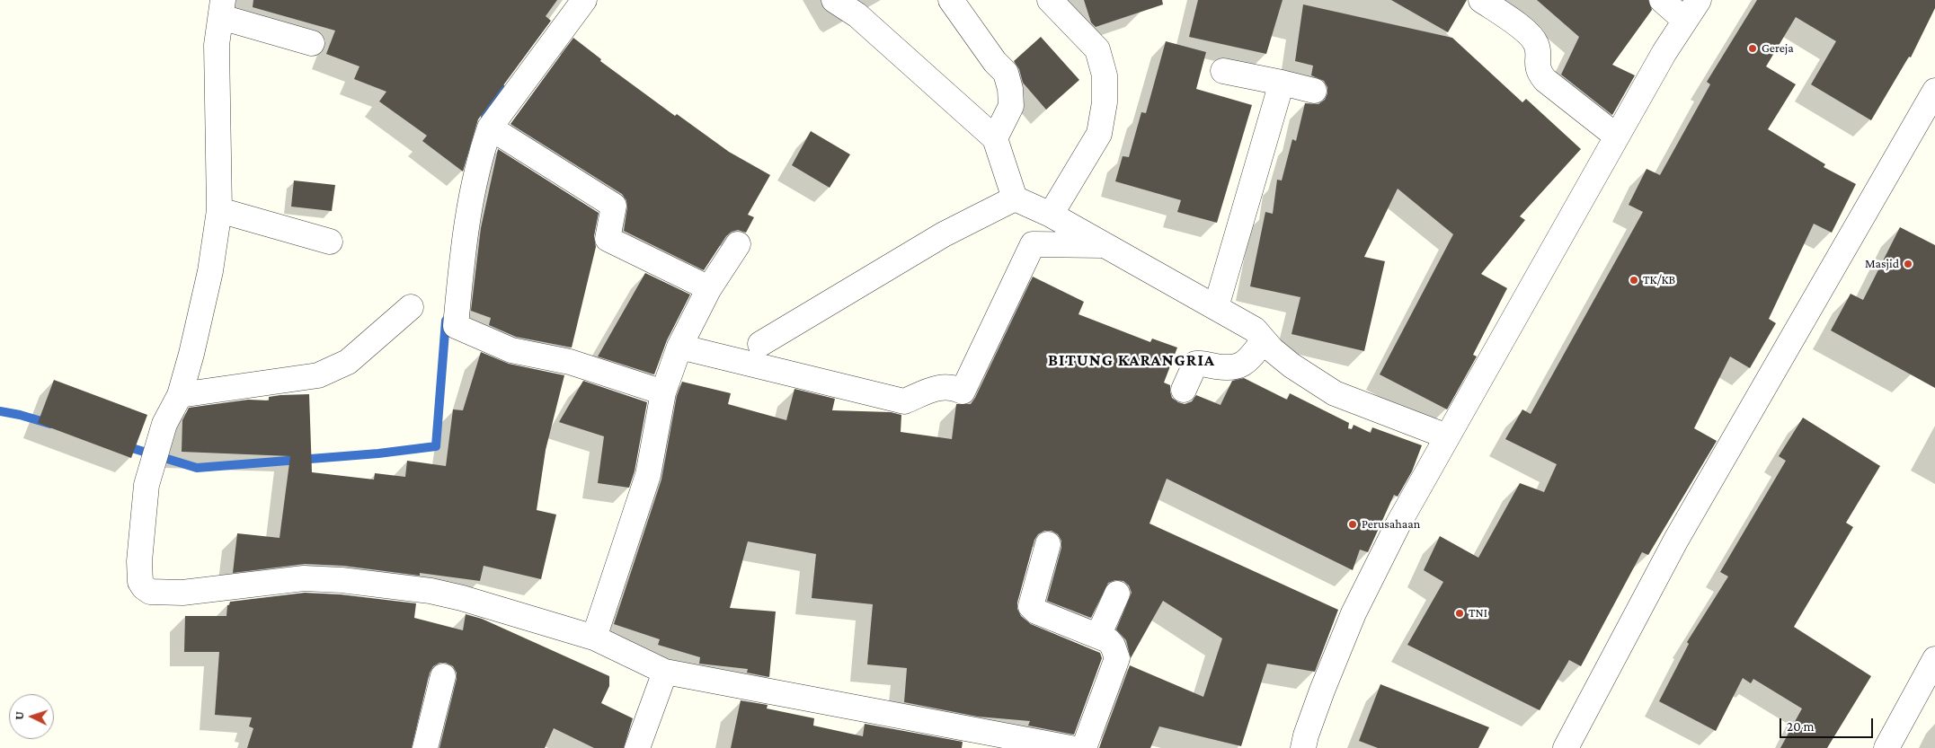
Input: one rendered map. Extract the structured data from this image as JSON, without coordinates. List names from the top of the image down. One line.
{"districts":["BITUNG KARANGRIA"],"places":["Gereja","Masjid","TK/KB","Perusahaan","TNI"],"scale_bar":"20 m","north":"left"}
